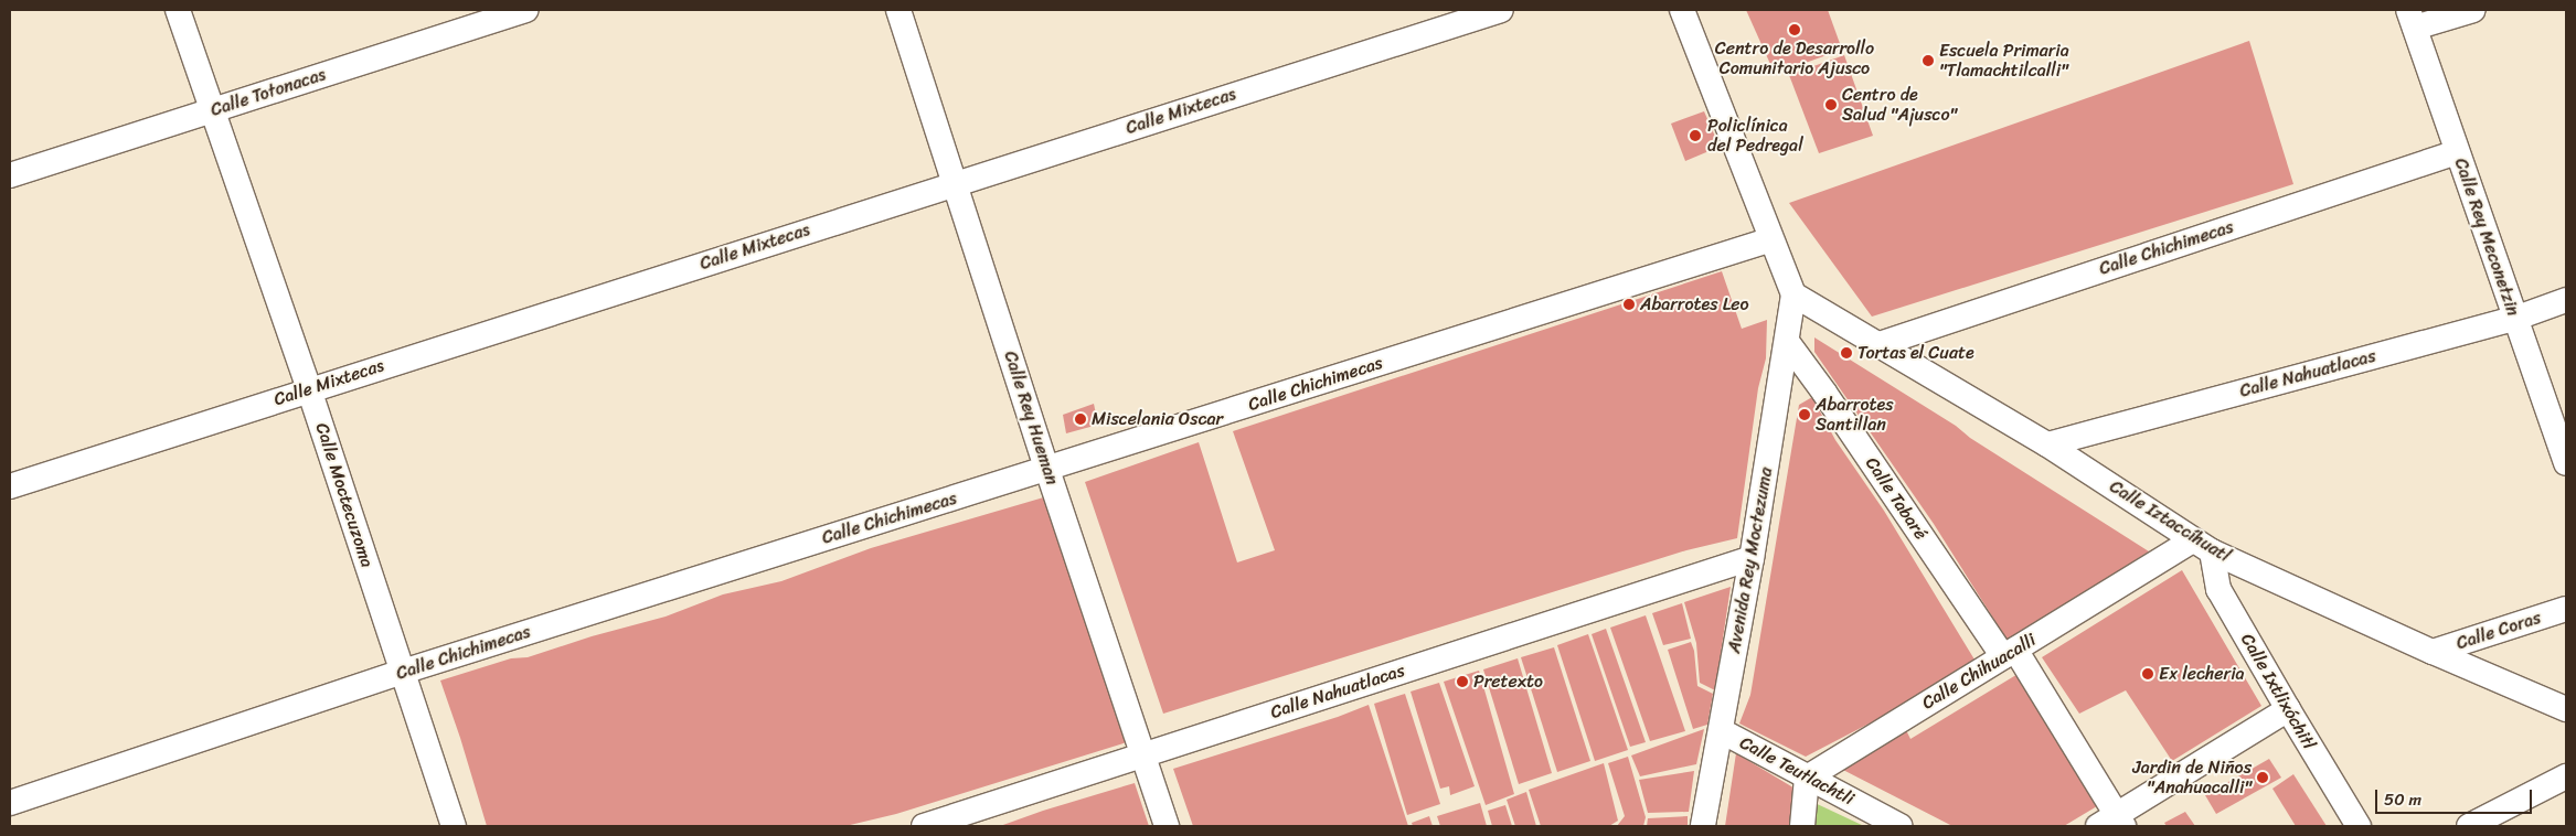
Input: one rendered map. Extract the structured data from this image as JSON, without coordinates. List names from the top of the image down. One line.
{"streets":{"street":["Calle Totonacas","Calle Mixtecas","Calle Rey Meconetzin","Calle Chichimecas","Calle Nahuatlacas","Calle Rey Hueman","Calle Moctecuzoma","Calle Tabaré","Calle Iztaccíhuatl","Avenida Rey Moctezuma","Calle Coras","Calle Chihuacalli","Calle Ixtlixóchitl","Calle Teutlachtli"]},"crossings":[["Calle Totonacas","Calle Moctecuzoma"],["Calle Mixtecas","Calle Rey Hueman"],["Calle Mixtecas","Calle Moctecuzoma"],["Calle Rey Meconetzin","Calle Chichimecas"],["Calle Rey Meconetzin","Calle Nahuatlacas"],["Calle Chichimecas","Calle Rey Hueman"],["Calle Chichimecas","Calle Moctecuzoma"],["Calle Chichimecas","Calle Iztaccíhuatl"],["Calle Nahuatlacas","Calle Rey Hueman"],["Calle Nahuatlacas","Calle Iztaccíhuatl"],["Calle Nahuatlacas","Avenida Rey Moctezuma"],["Calle Tabaré","Avenida Rey Moctezuma"],["Calle Tabaré","Calle Chihuacalli"],["Calle Iztaccíhuatl","Avenida Rey Moctezuma"],["Calle Iztaccíhuatl","Calle Coras"],["Calle Iztaccíhuatl","Calle Chihuacalli"],["Calle Iztaccíhuatl","Calle Ixtlixóchitl"],["Avenida Rey Moctezuma","Calle Teutlachtli"],["Calle Chihuacalli","Calle Ixtlixóchitl"],["Calle Chihuacalli","Calle Teutlachtli"]],"places":["Centro de Desarrollo Comunitario Ajusco","Escuela Primaria \"Tlamachtilcalli\"","Centro de Salud \"Ajusco\"","Policlínica del Pedregal","Abarrotes Leo","Tortas el Cuate","Abarrotes Santillan","Miscelania Oscar","Ex lecheria","Pretexto","Jardin de Niños \"Anahuacalli\""],"scale_bar":"50 m"}
